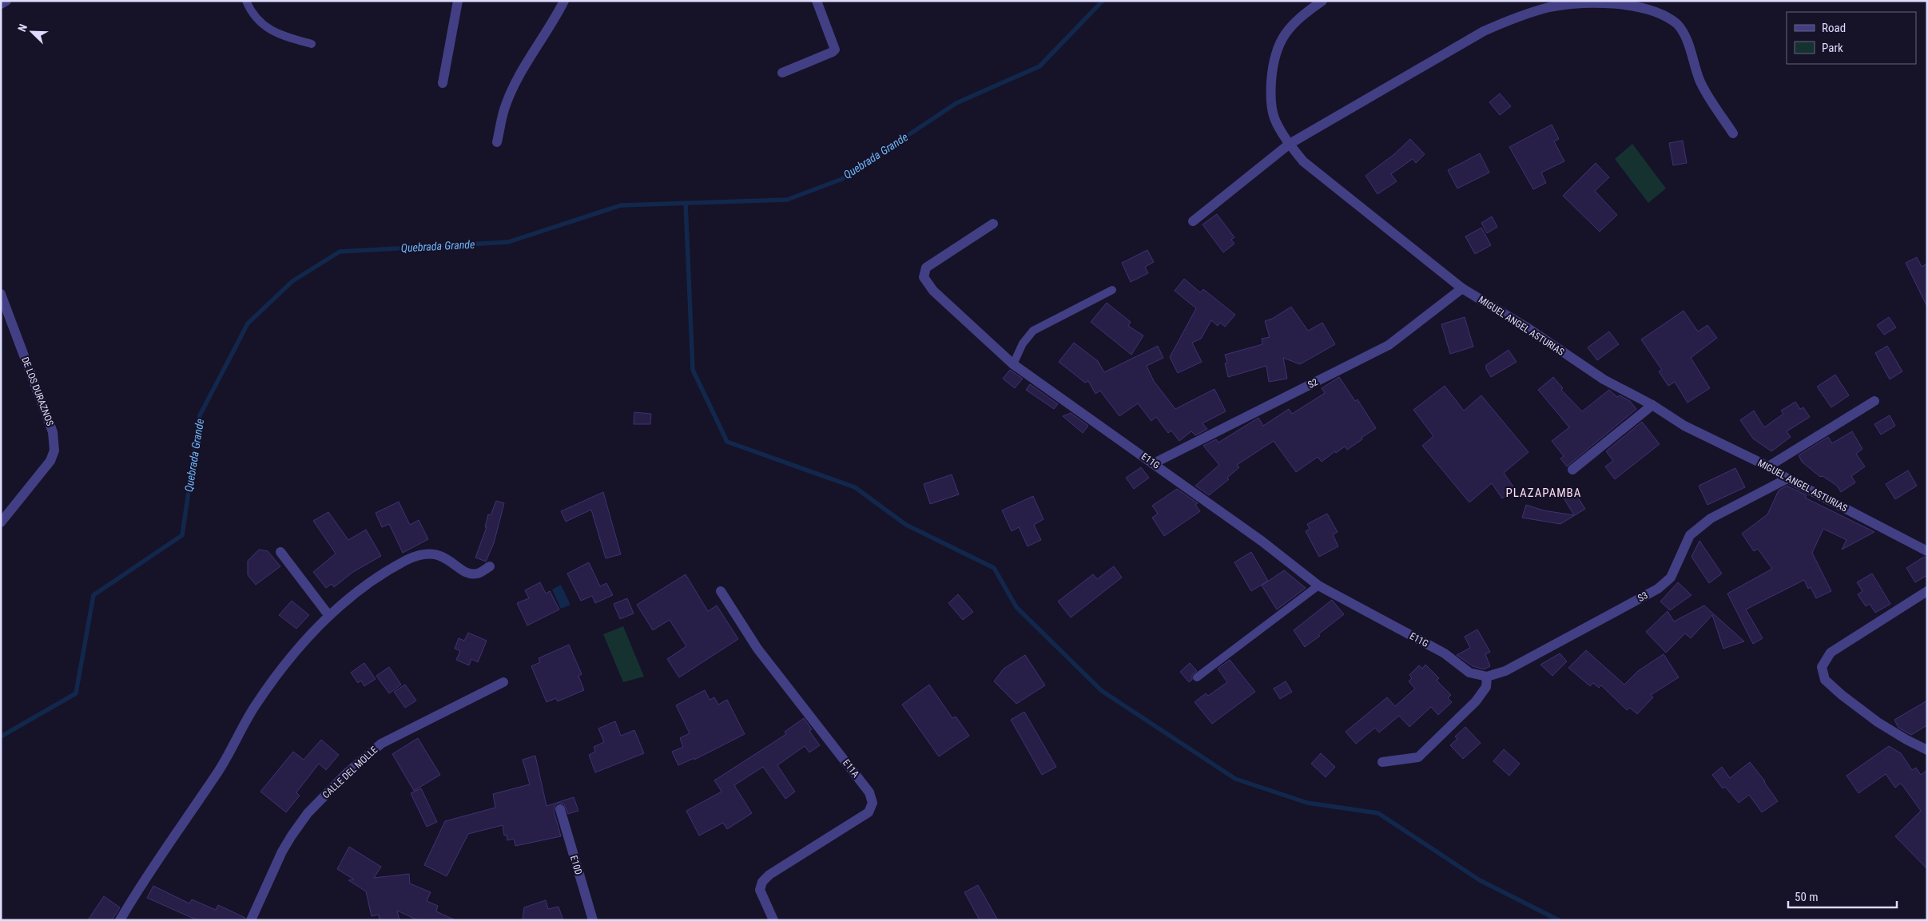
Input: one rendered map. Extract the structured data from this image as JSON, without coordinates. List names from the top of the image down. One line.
{"streets":{"street":["MIGUEL ANGEL ASTURIAS","S2","DE LOS DURAZNOS","E11G","S3","E11A","CALLE DEL MOLLE","E10D"]},"crossings":[["MIGUEL ANGEL ASTURIAS","S2"],["MIGUEL ANGEL ASTURIAS","S3"],["S2","E11G"],["E11G","S3"]],"districts":["PLAZAPAMBA"],"water":["Quebrada Grande"],"legend":["Road","Park"],"scale_bar":"50 m","north":"top left"}
